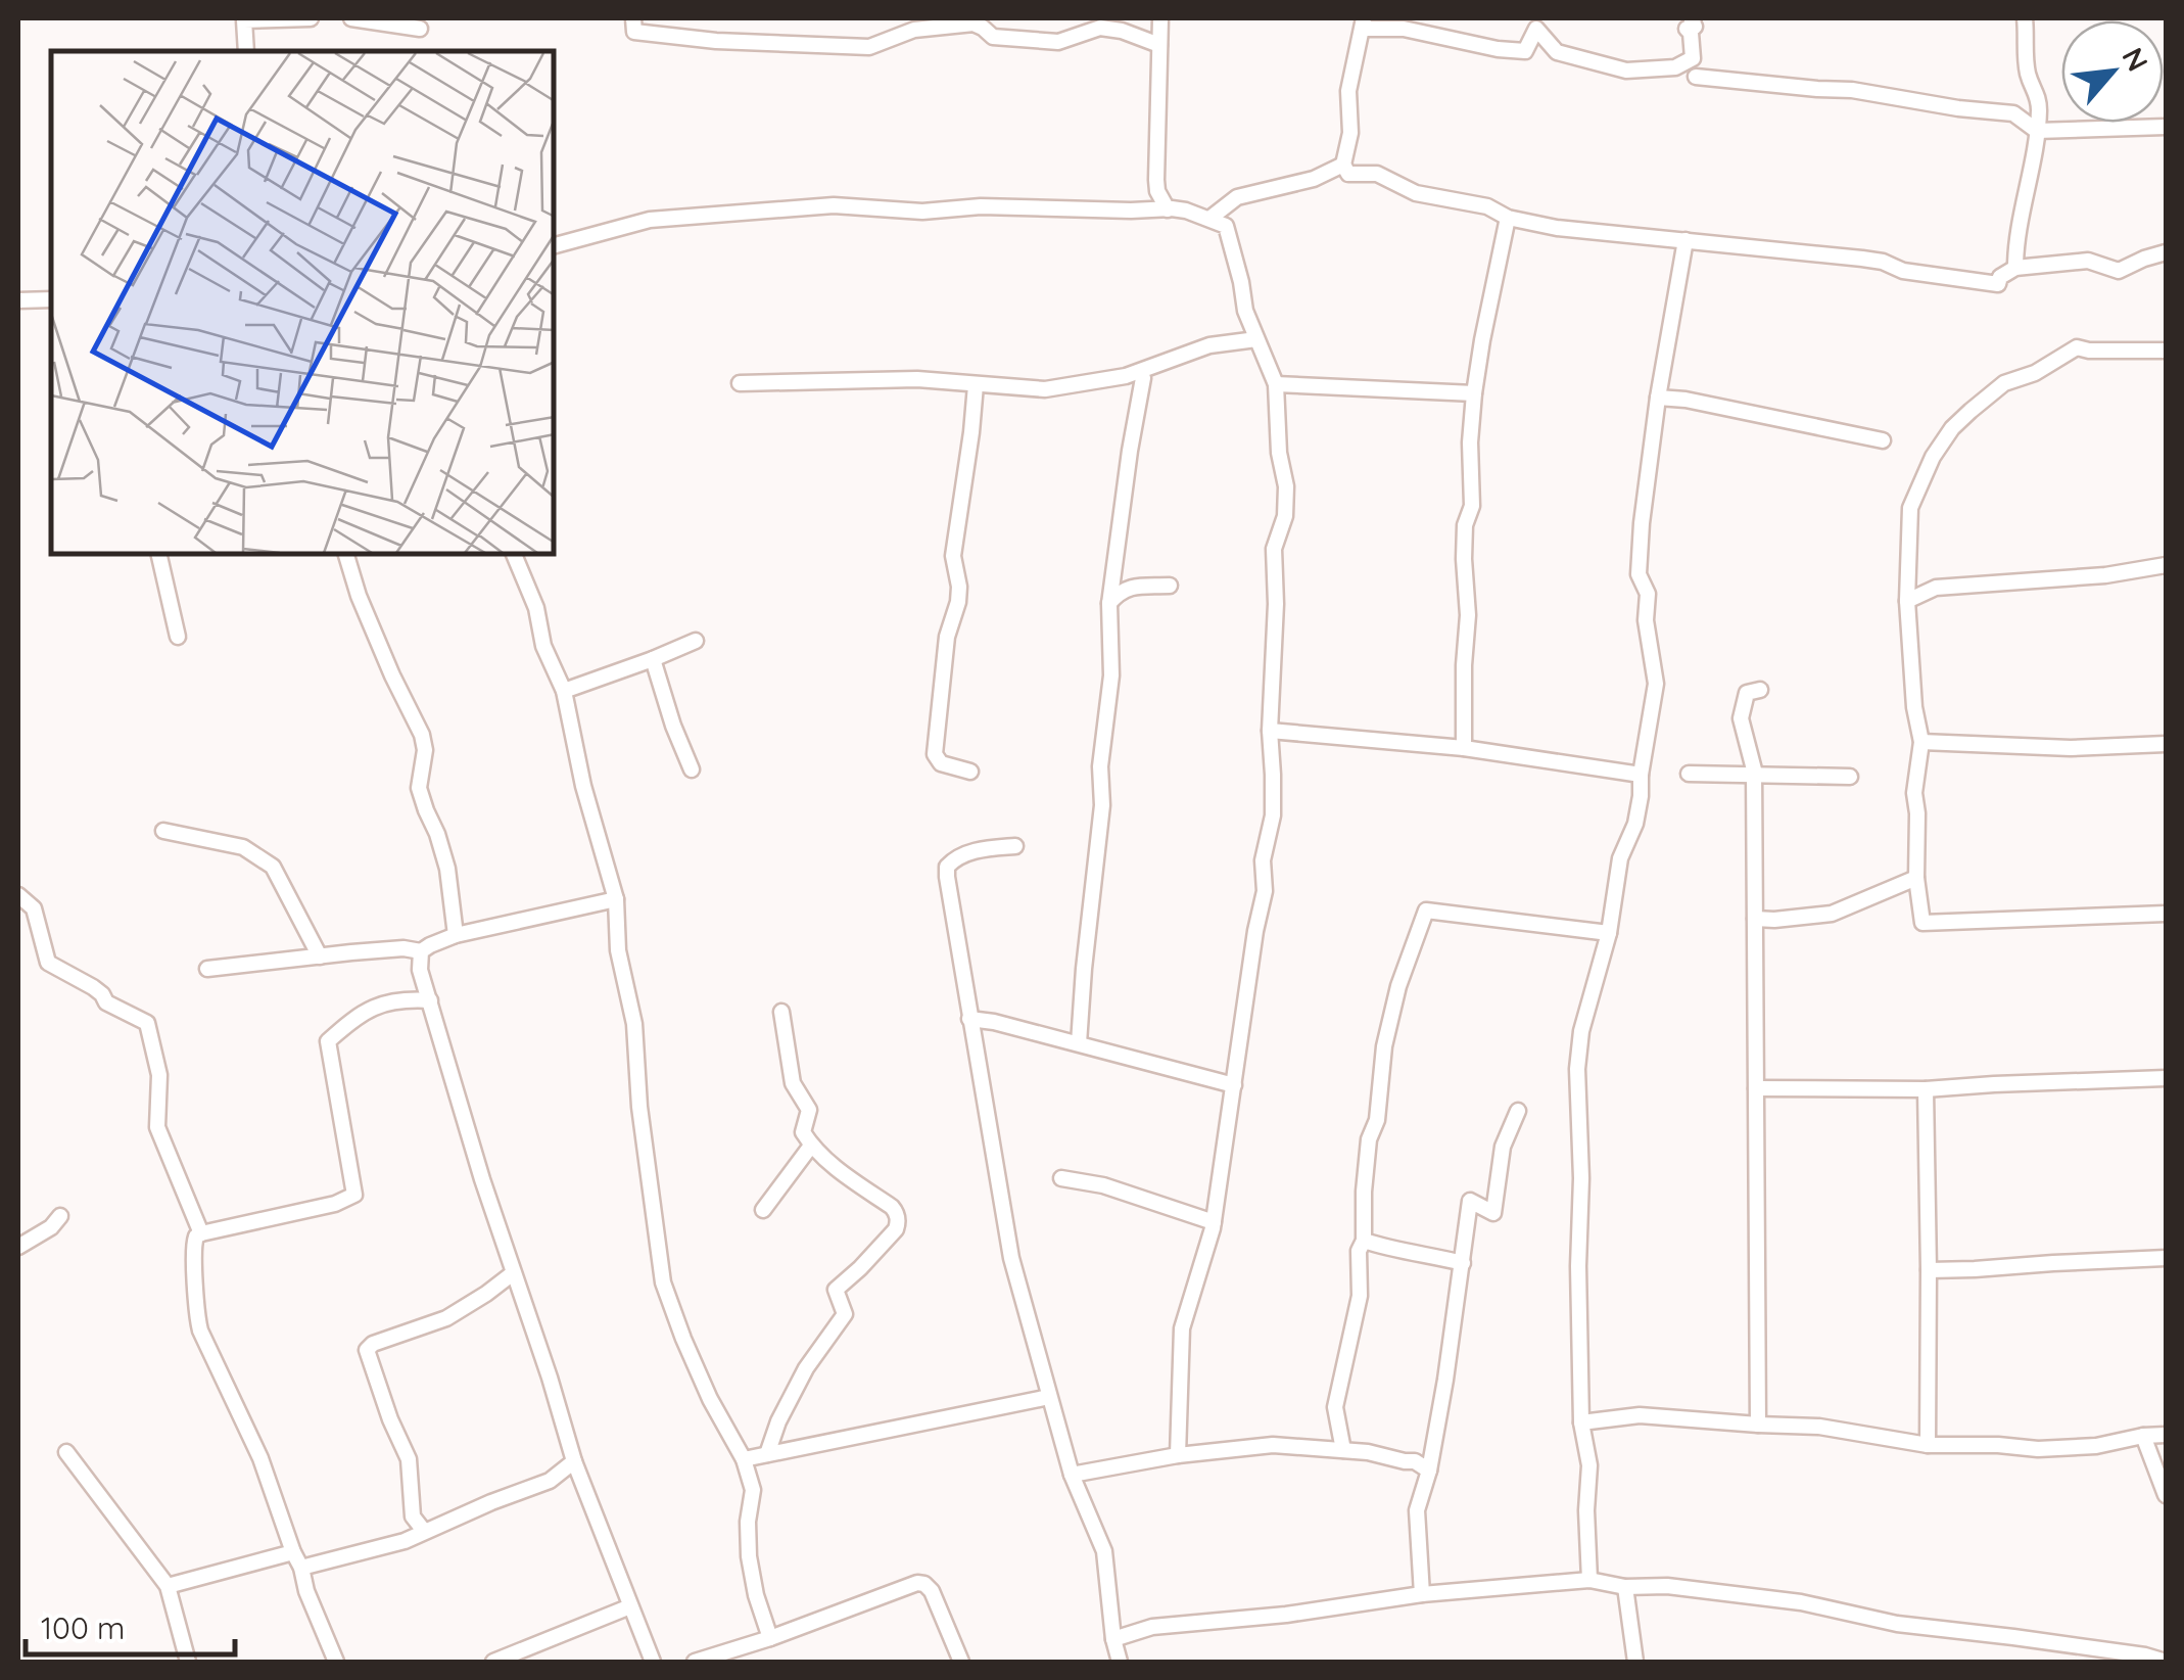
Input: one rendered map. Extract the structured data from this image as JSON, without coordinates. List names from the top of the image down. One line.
{"scale_bar":"100 m","north":"top right"}
